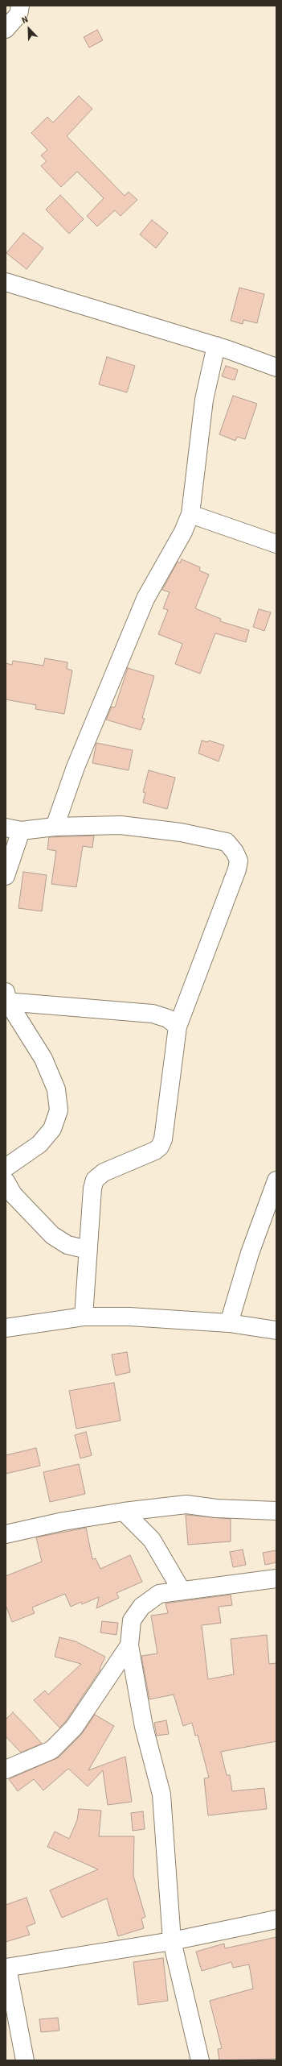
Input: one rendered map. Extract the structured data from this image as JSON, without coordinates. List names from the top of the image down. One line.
{"north":"top left"}
